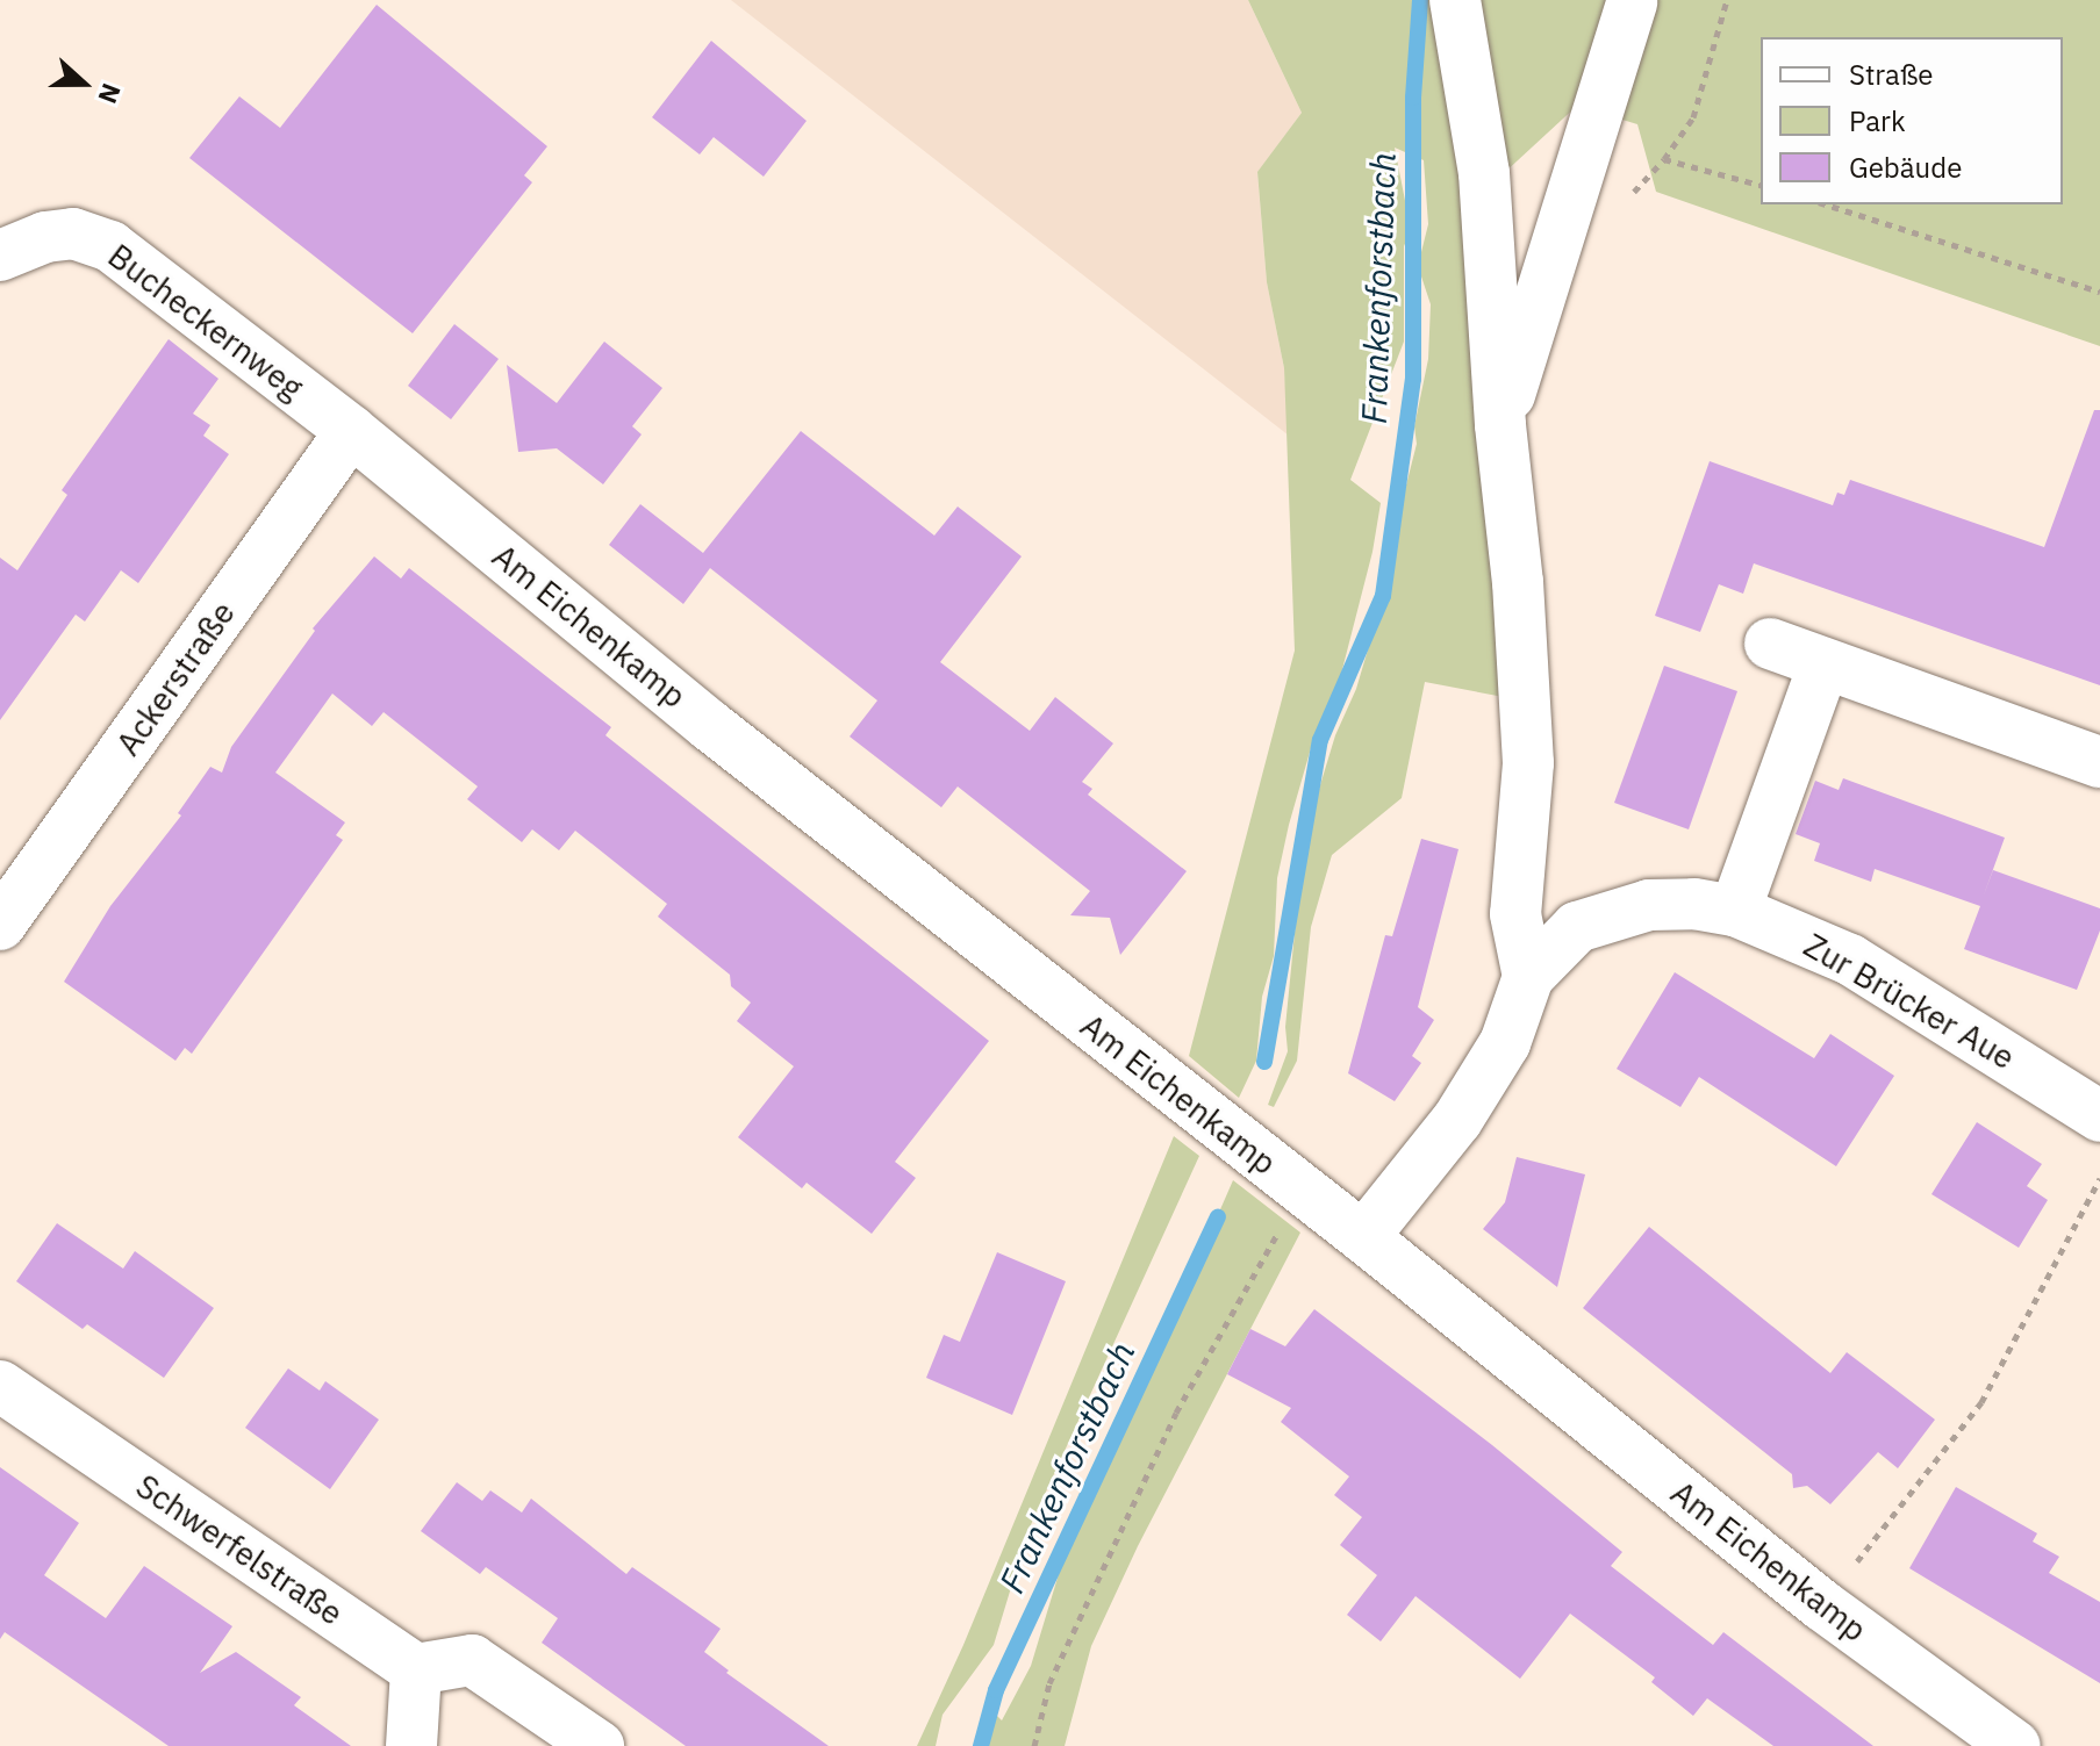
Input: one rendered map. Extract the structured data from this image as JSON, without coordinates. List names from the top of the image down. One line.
{"streets":{"street":["Bucheckernweg","Am Eichenkamp","Ackerstraße","Zur Brücker Aue","Schwerfelstraße"]},"crossings":[["Bucheckernweg","Am Eichenkamp"],["Bucheckernweg","Ackerstraße"],["Am Eichenkamp","Ackerstraße"],["Am Eichenkamp","Zur Brücker Aue"]],"water":["Frankenforstbach"],"legend":["Straße","Park","Gebäude"],"north":"right"}
